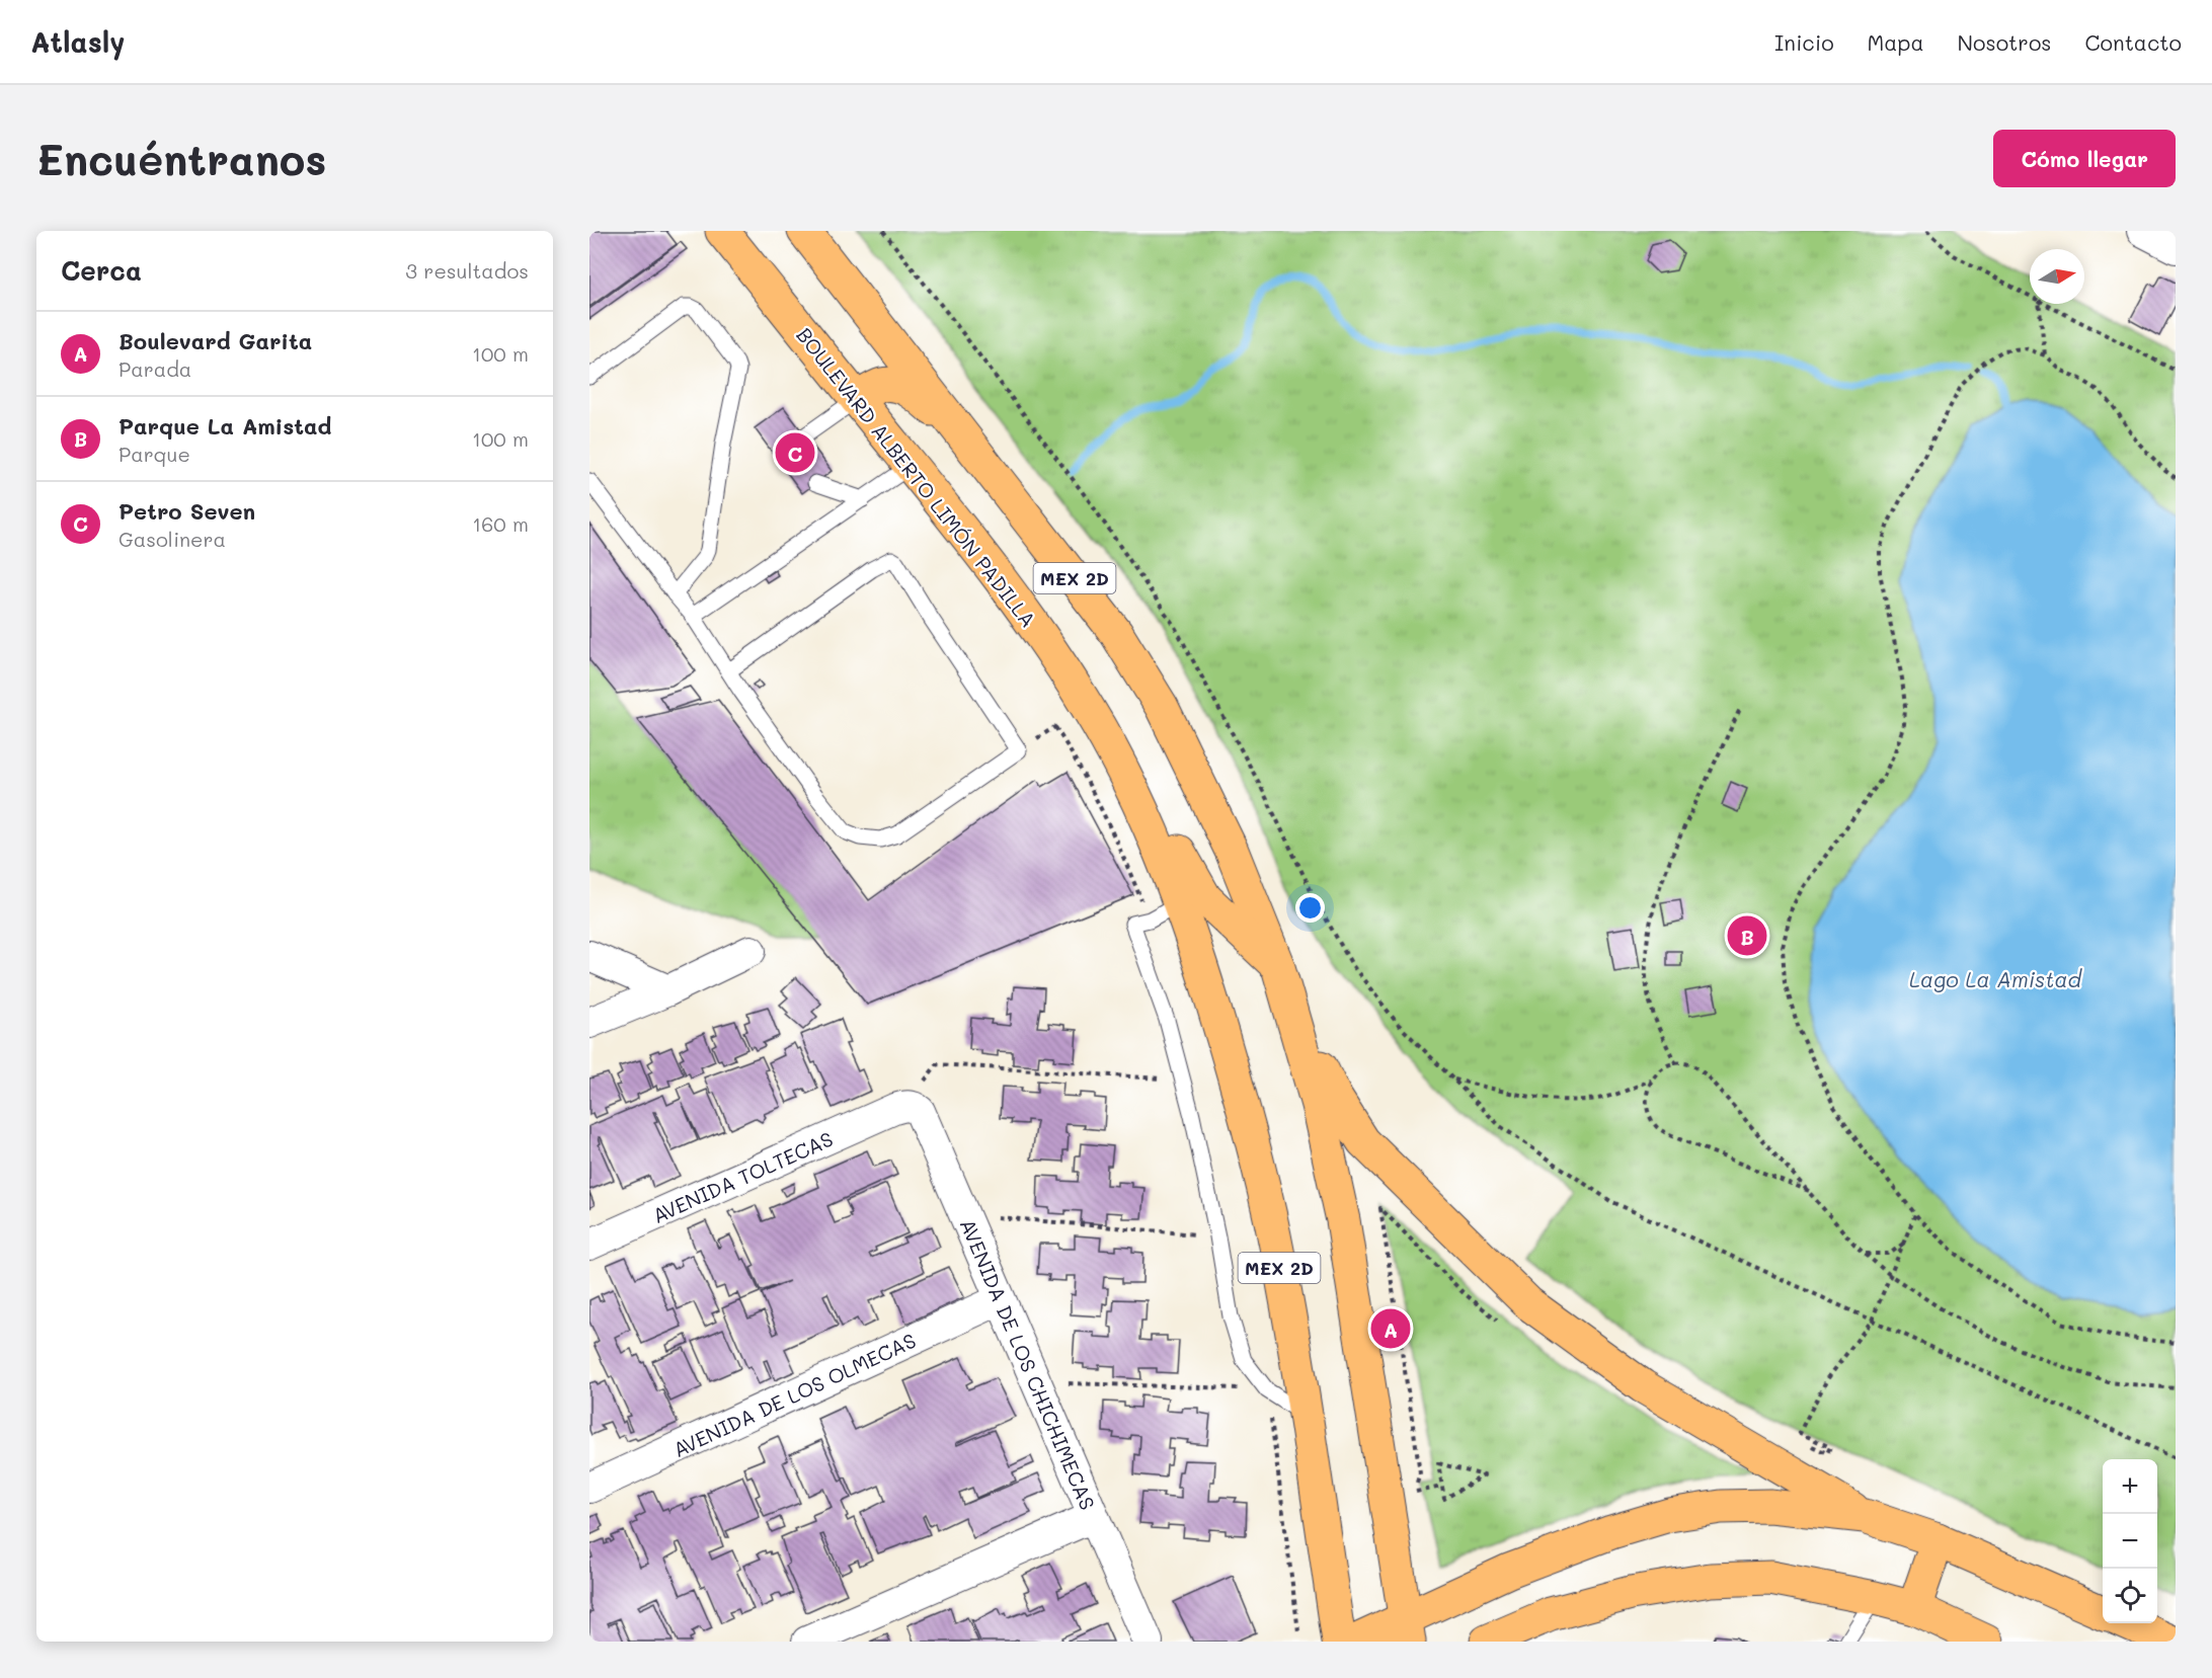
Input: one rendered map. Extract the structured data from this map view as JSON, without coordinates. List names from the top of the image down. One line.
{"streets":{"highway":["BOULEVARD ALBERTO LIMÓN PADILLA","MEX 2D"],"street":["AVENIDA TOLTECAS","AVENIDA DE LOS CHICHIMECAS","AVENIDA DE LOS OLMECAS"]},"crossings":[["AVENIDA TOLTECAS","AVENIDA DE LOS CHICHIMECAS"],["AVENIDA DE LOS CHICHIMECAS","AVENIDA DE LOS OLMECAS"]],"water":["Lago La Amistad"],"north":"right","page":{"header":"Atlasly","nav":["Inicio","Mapa","Nosotros","Contacto"],"buttons":"Cómo llegar","title":"Encuéntranos","heading":["Cerca","3 resultados"],"list":[{"mark":"A","name":"Boulevard Garita","note":"Parada","value":"100 m"},{"mark":"B","name":"Parque La Amistad","note":"Parque","value":"100 m"},{"mark":"C","name":"Petro Seven","note":"Gasolinera","value":"160 m"}],"pins":["C","B","A"],"map_buttons":["+","−"]}}
